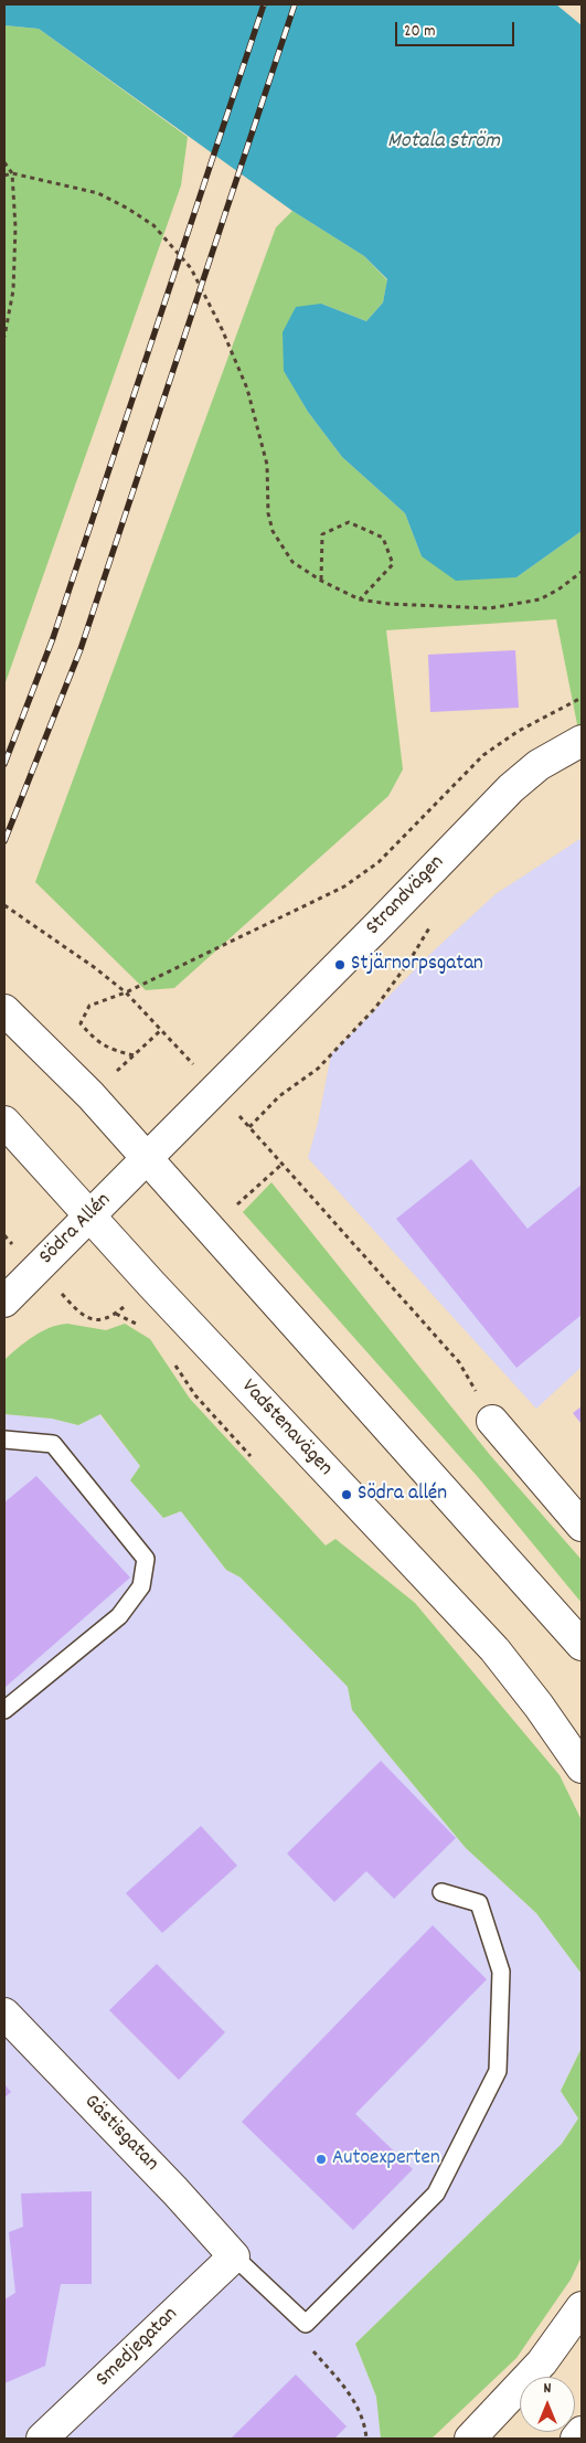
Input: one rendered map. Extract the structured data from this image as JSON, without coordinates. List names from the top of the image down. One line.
{"streets":{"main road":["Strandvägen","Södra Allén","Vadstenavägen","Gästisgatan","Smedjegatan"]},"crossings":[["Strandvägen","Södra Allén"],["Södra Allén","Vadstenavägen"],["Gästisgatan","Smedjegatan"]],"water":["Motala ström"],"places":["Stjärnorpsgatan","Södra allén","Autoexperten"],"scale_bar":"20 m","north":"top"}
